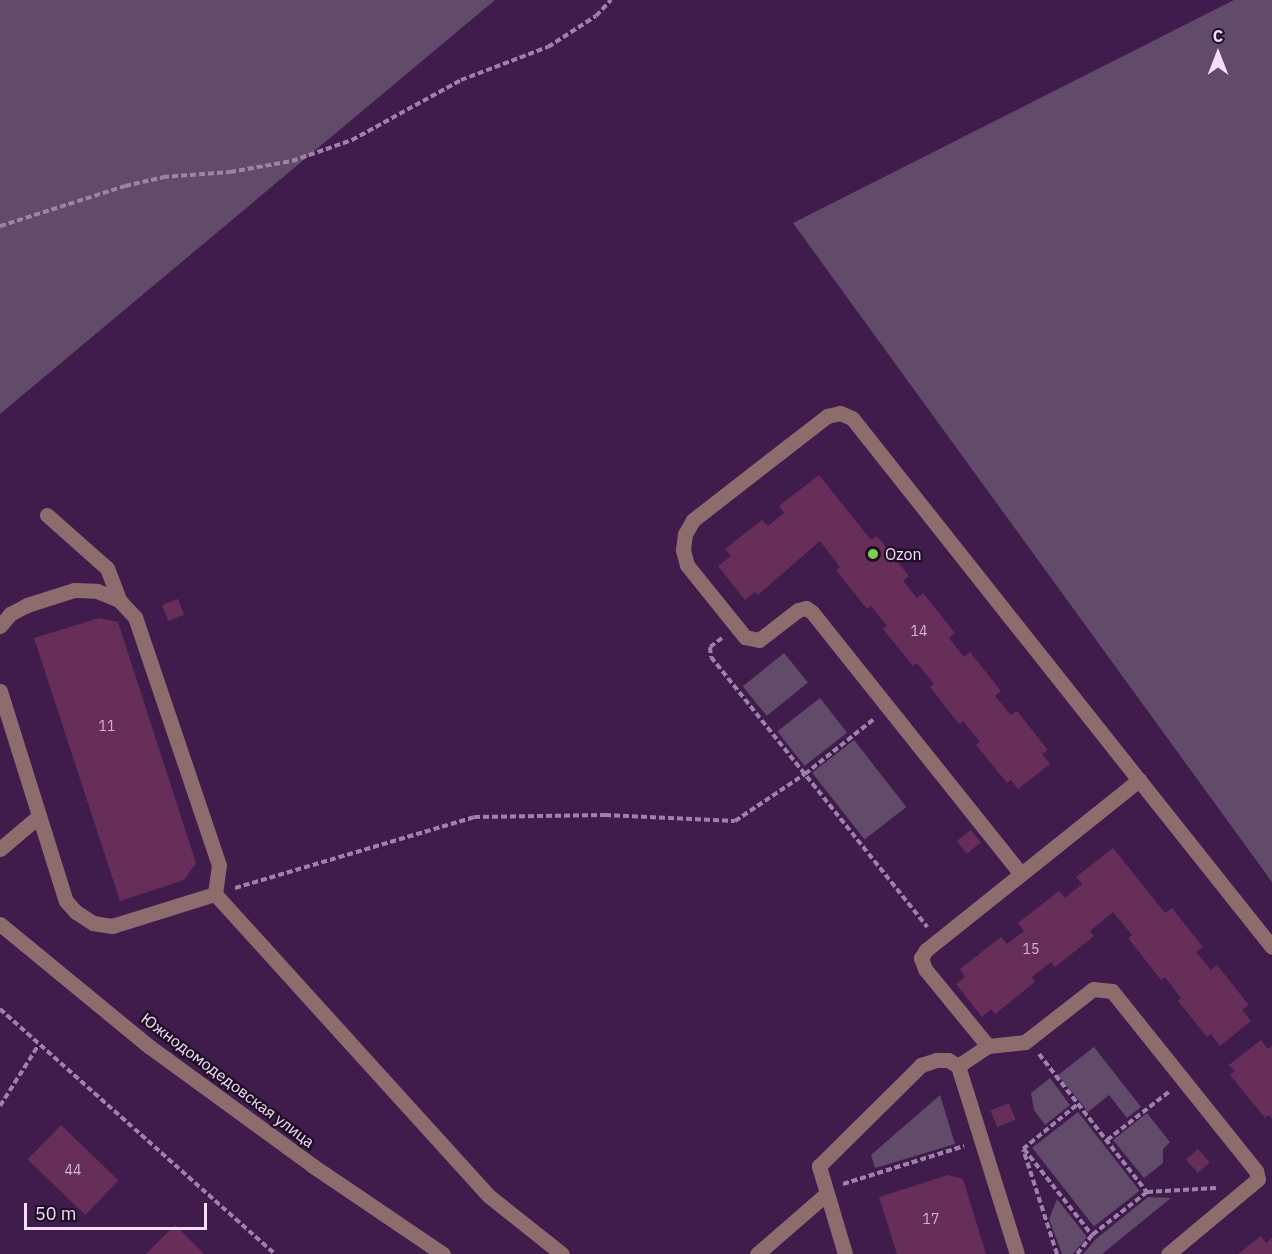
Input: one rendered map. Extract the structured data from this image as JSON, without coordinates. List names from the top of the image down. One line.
{"streets":{"street":["Южнодомодедовская улица"]},"places":["Ozon"],"house_numbers":["14","11","15","44","17"],"scale_bar":"50 m","north":"top"}
